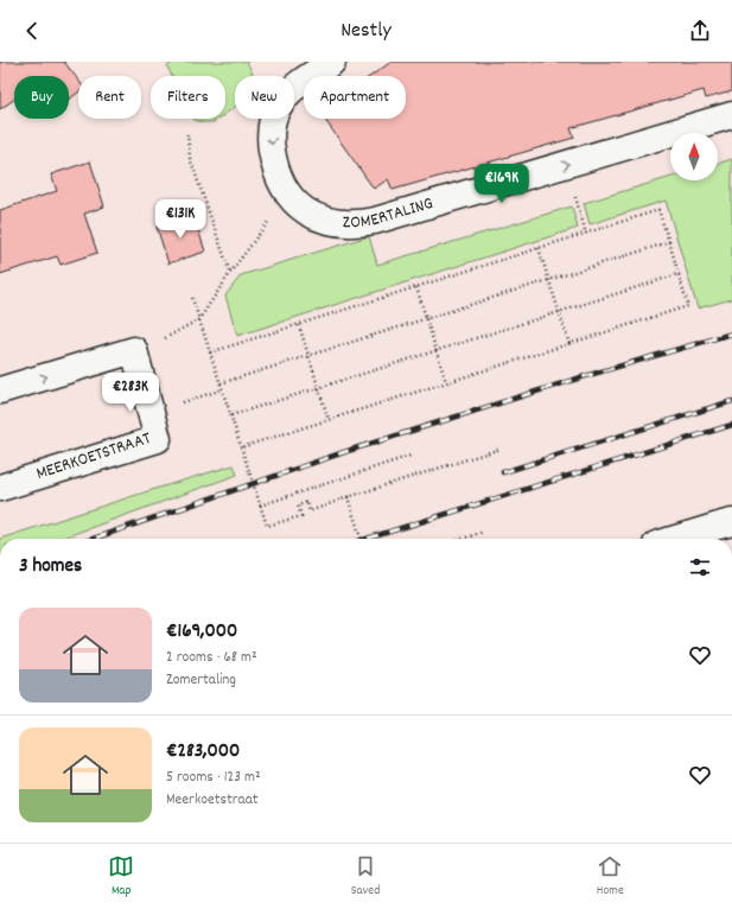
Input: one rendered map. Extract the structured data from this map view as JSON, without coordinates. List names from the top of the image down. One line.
{"streets":{"street":["ZOMERTALING","MEERKOETSTRAAT"]},"north":"top","page":{"header":"Nestly","chip":["Buy","Rent","Filters","New","Apartment"],"price":["€169K","€131K","€283K"],"heading":"3 homes","list":[{"name":"€169,000","note":"2 rooms · 68 m² · Zomertaling"},{"name":"€283,000","note":"5 rooms · 123 m² · Meerkoetstraat"}],"tabs":["Map","Saved","Home"]}}
